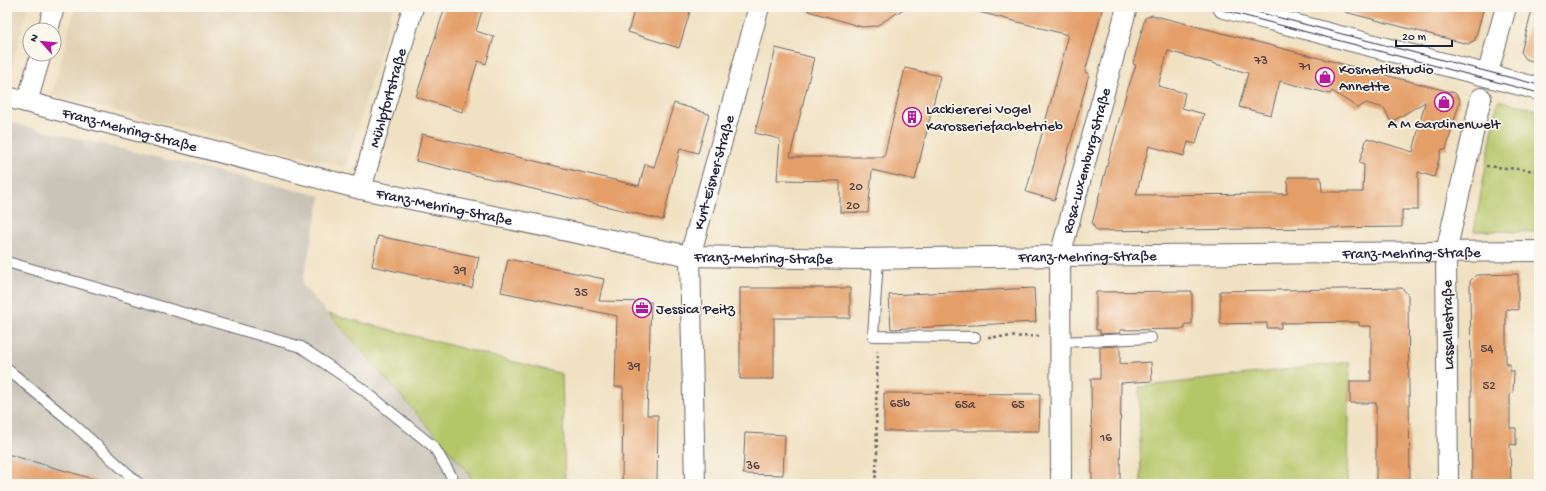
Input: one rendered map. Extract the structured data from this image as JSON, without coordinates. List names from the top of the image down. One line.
{"streets":{"street":["Mühlpfortstraße","Franz-Mehring-Straße","Rosa-Luxemburg-Straße","Kurt-Eisner-Straße","Lassallestraße"]},"crossings":[["Mühlpfortstraße","Franz-Mehring-Straße"],["Franz-Mehring-Straße","Rosa-Luxemburg-Straße"],["Franz-Mehring-Straße","Kurt-Eisner-Straße"],["Franz-Mehring-Straße","Lassallestraße"]],"places":{"shop":["Kosmetikstudio Annette","A M Gardinenwelt"],"building":["Lackiererei Vogel Karosseriefachbetrieb"],"office":["Jessica Peitz"]},"house_numbers":["73","71","20","20","39","35","54","39","52","65b","65a","65","16","36"],"scale_bar":"20 m","north":"top left"}
